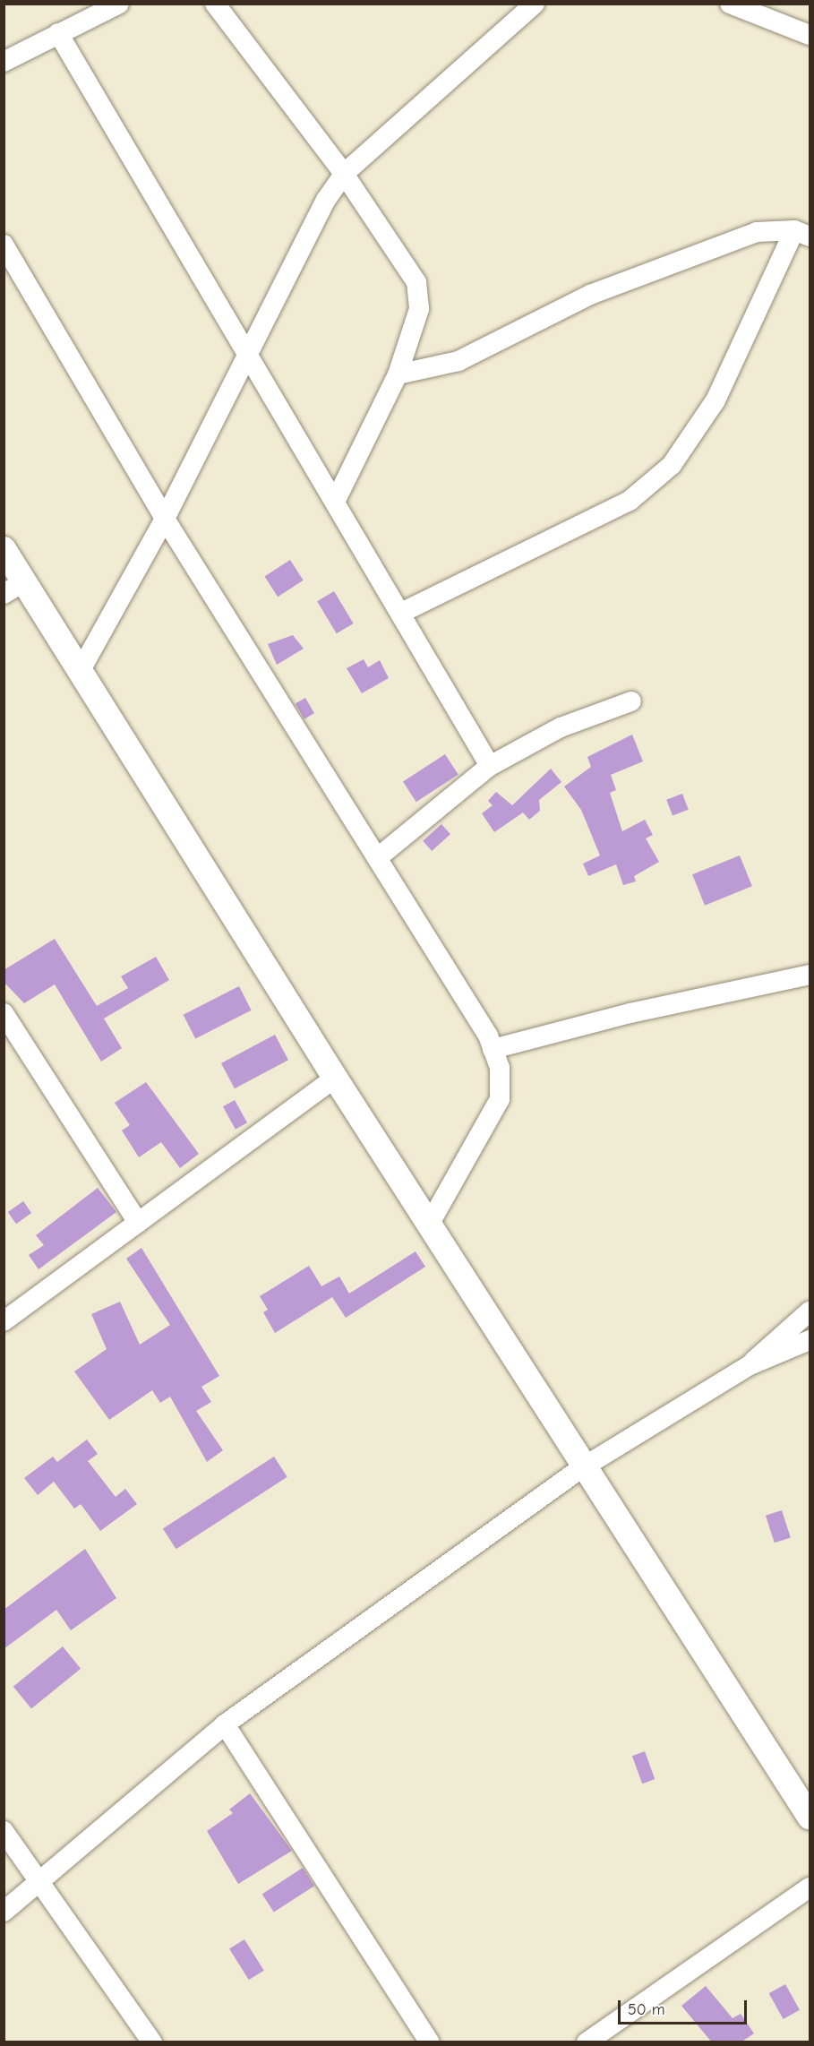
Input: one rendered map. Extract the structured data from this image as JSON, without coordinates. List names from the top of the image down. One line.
{"scale_bar":"50 m"}
